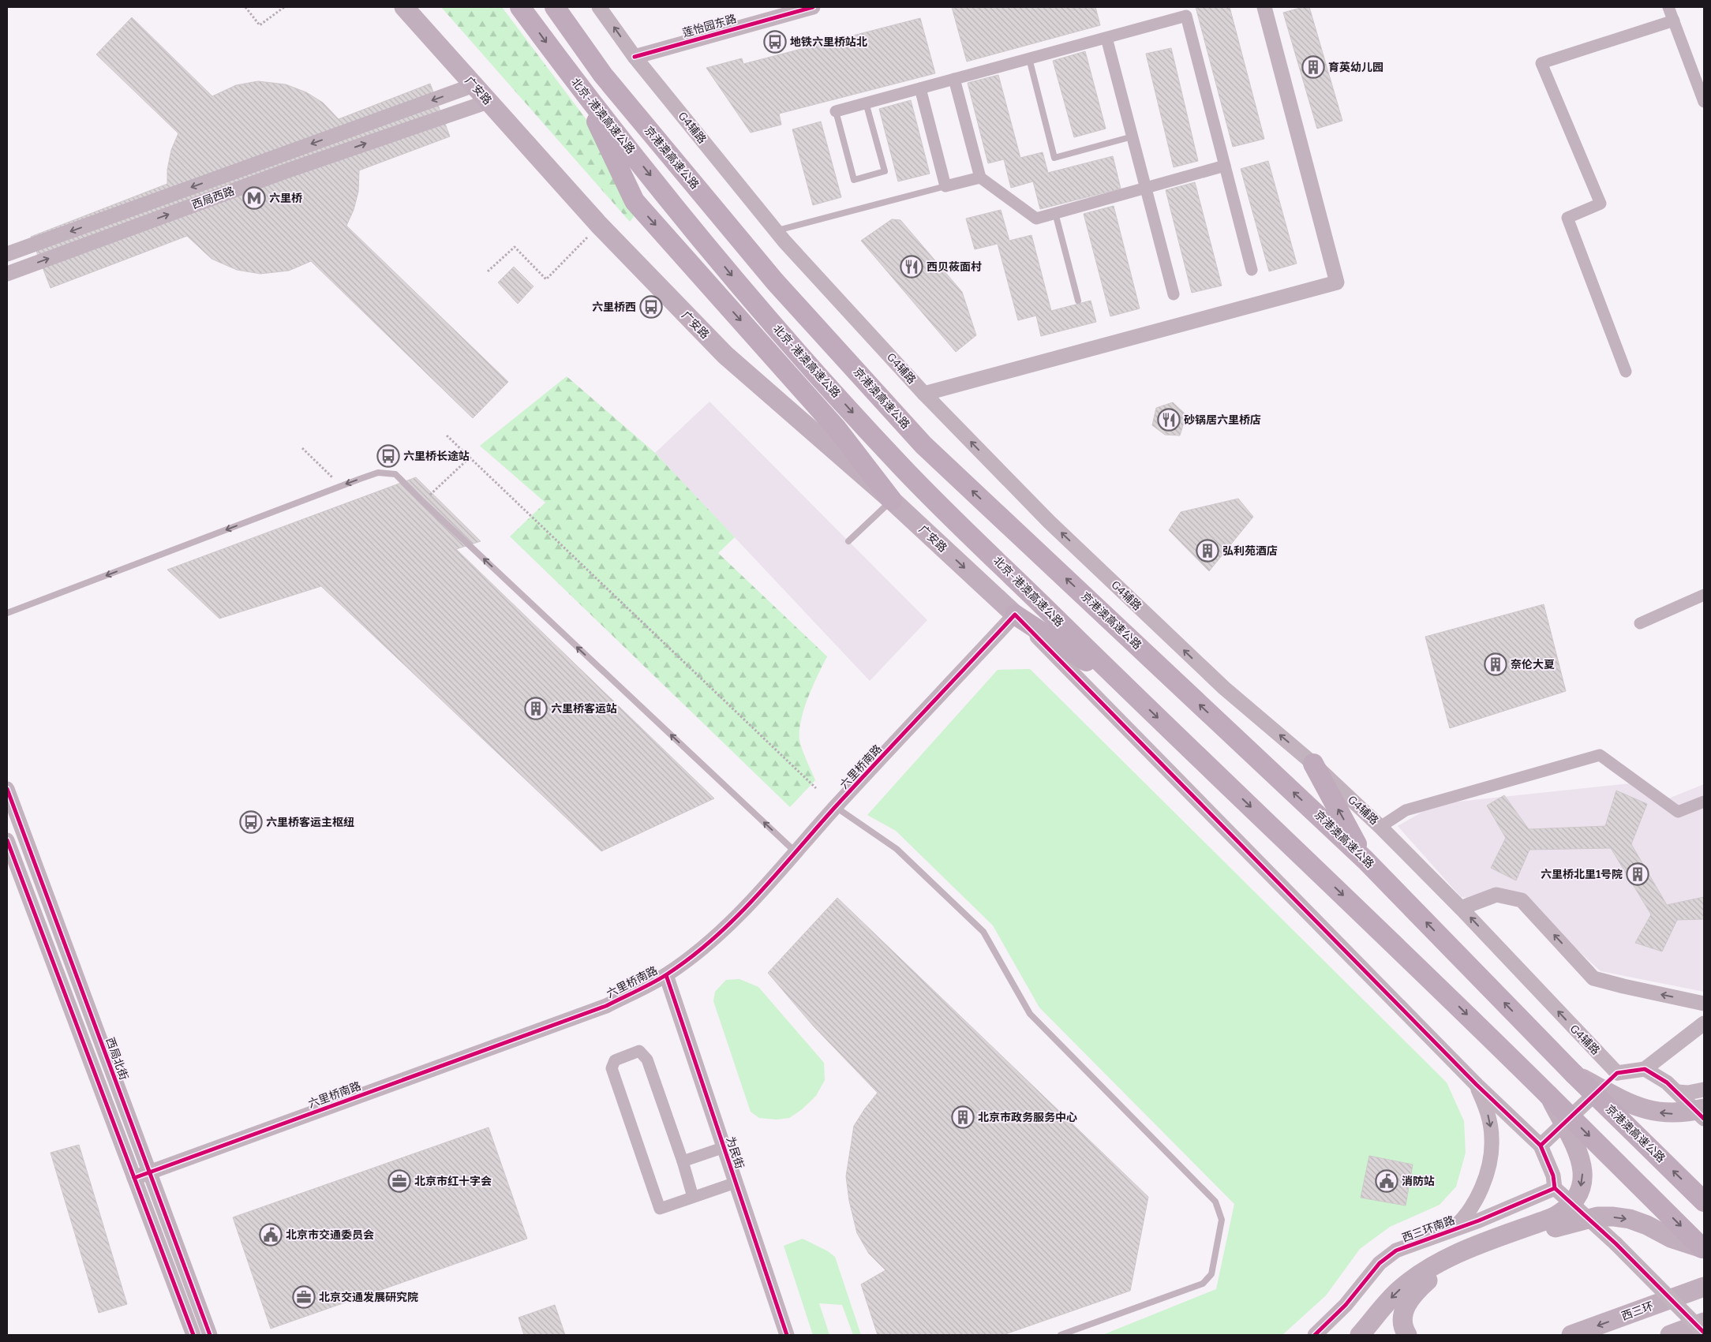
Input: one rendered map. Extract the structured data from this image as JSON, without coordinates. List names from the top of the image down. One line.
{"streets":{"highway":["广安路","北京-港澳高速公路","京港澳高速公路","西三环"],"street":["莲怡园东路","G4辅路","西局西路","六里桥南路","西局北街","为民街","西三环南路"]},"crossings":[["莲怡园东路","G4辅路"],["广安路","西局西路"],["广安路","六里桥南路"],["六里桥南路","西局北街"],["六里桥南路","为民街"]],"places":{"bus stop":["地铁六里桥站北","六里桥西","六里桥长途站","六里桥客运主枢纽"],"building":["育英幼儿园","弘利苑酒店","奈伦大夏","六里桥客运站","六里桥北里1号院","北京市政务服务中心"],"metro station":["六里桥"],"restaurant":["西贝莜面村","砂锅居六里桥店"],"office":["北京市红十字会","北京交通发展研究院"],"public building":["消防站","北京市交通委员会"]}}
